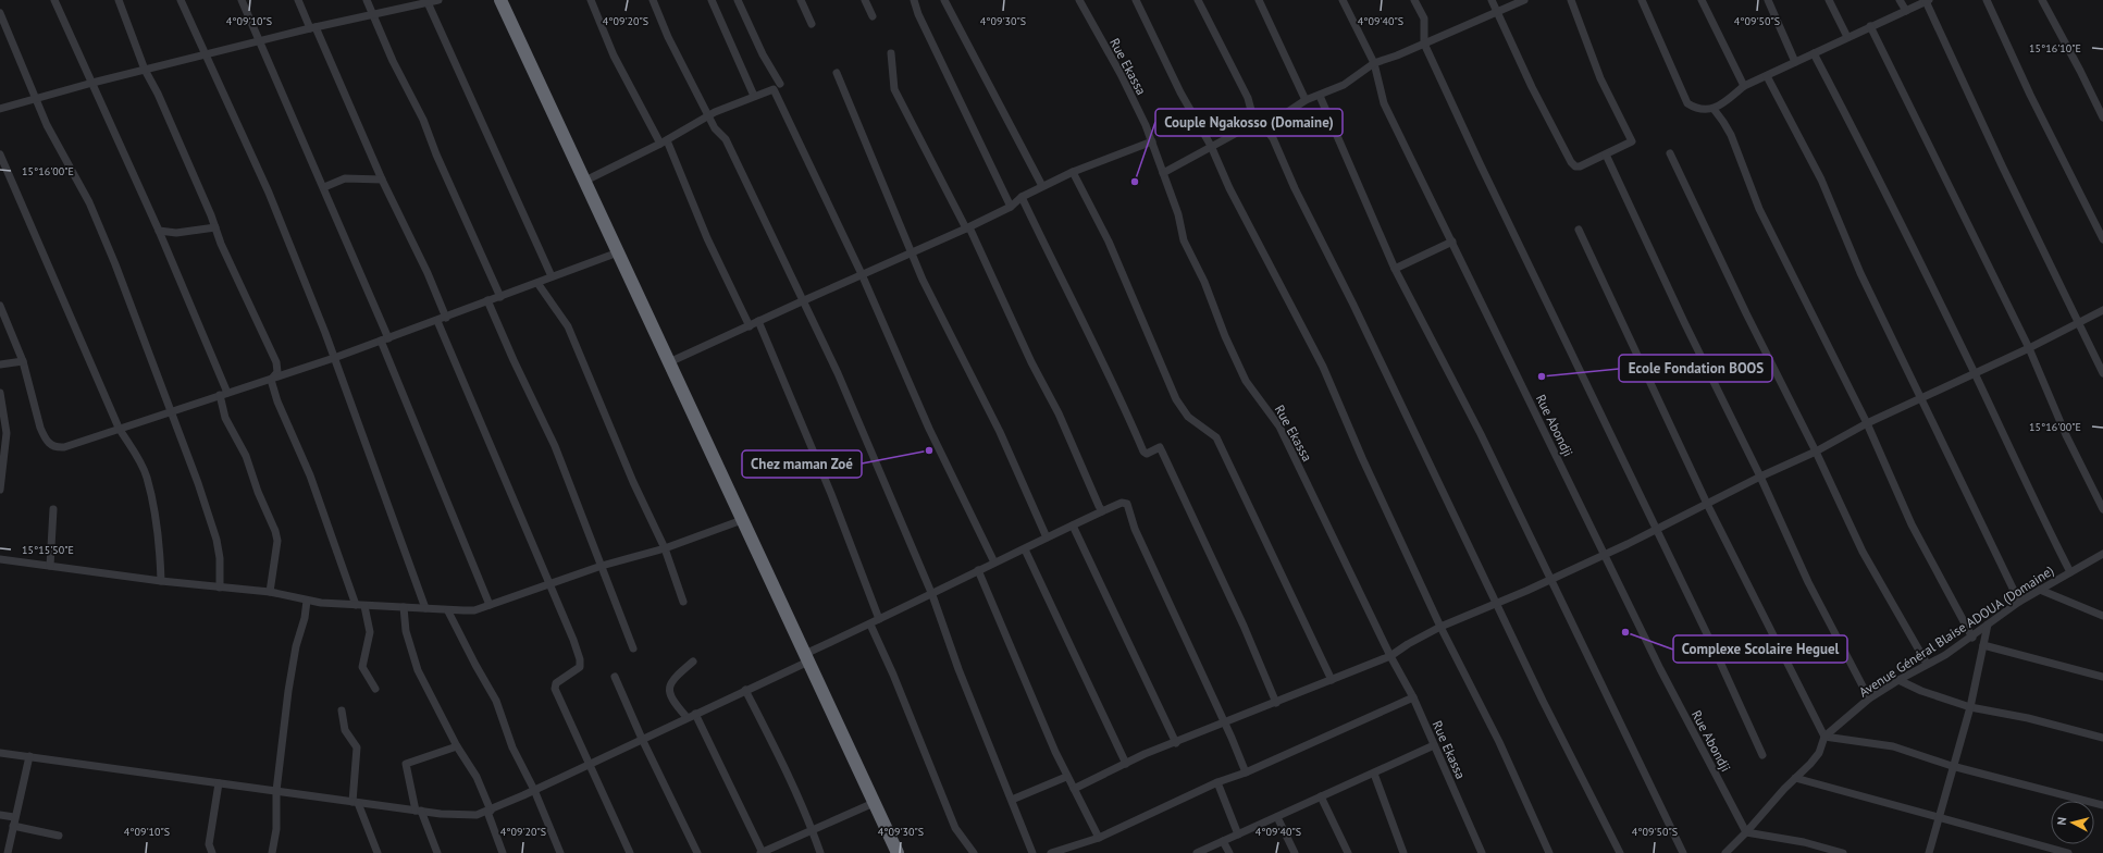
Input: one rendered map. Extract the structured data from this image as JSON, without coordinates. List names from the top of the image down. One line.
{"streets":{"street":["Rue Ekassa","Rue Abondji","Avenue Général Blaise ADOUA (Domaine)"]},"crossings":[["Rue Abondji","Avenue Général Blaise ADOUA (Domaine)"]],"places":["Couple Ngakosso (Domaine)","Ecole Fondation BOOS","Chez maman Zoé","Complexe Scolaire Heguel"],"north":"left","coordinates":["4°09'10\"S","4°09'20\"S","4°09'30\"S","4°09'40\"S","4°09'50\"S","15°16'10\"E","15°16'00\"E","15°15'50\"E"]}
